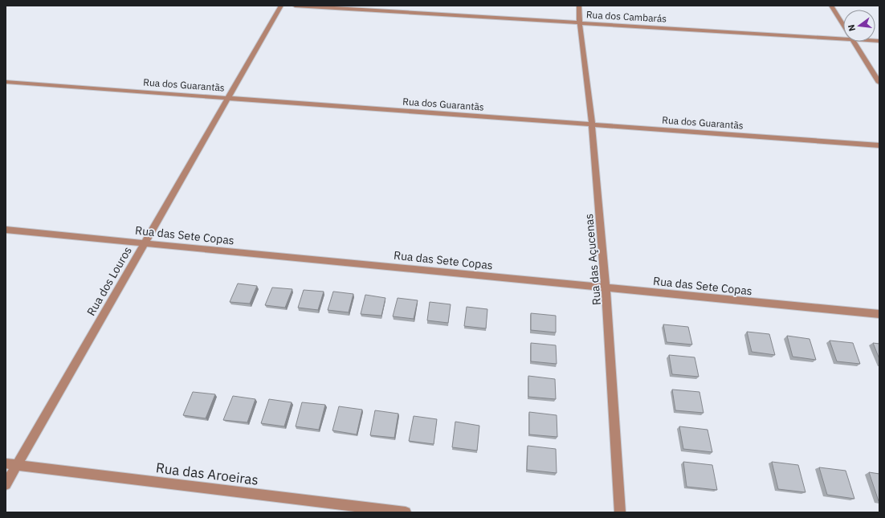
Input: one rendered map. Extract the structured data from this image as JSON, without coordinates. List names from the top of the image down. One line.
{"streets":{"street":["Rua dos Cambarás","Rua dos Guarantãs","Rua das Sete Copas","Rua das Açucenas","Rua dos Louros","Rua das Aroeiras"]},"crossings":[["Rua dos Cambarás","Rua das Açucenas"],["Rua dos Guarantãs","Rua das Açucenas"],["Rua dos Guarantãs","Rua dos Louros"],["Rua das Sete Copas","Rua das Açucenas"],["Rua das Sete Copas","Rua dos Louros"],["Rua dos Louros","Rua das Aroeiras"]],"north":"left"}
